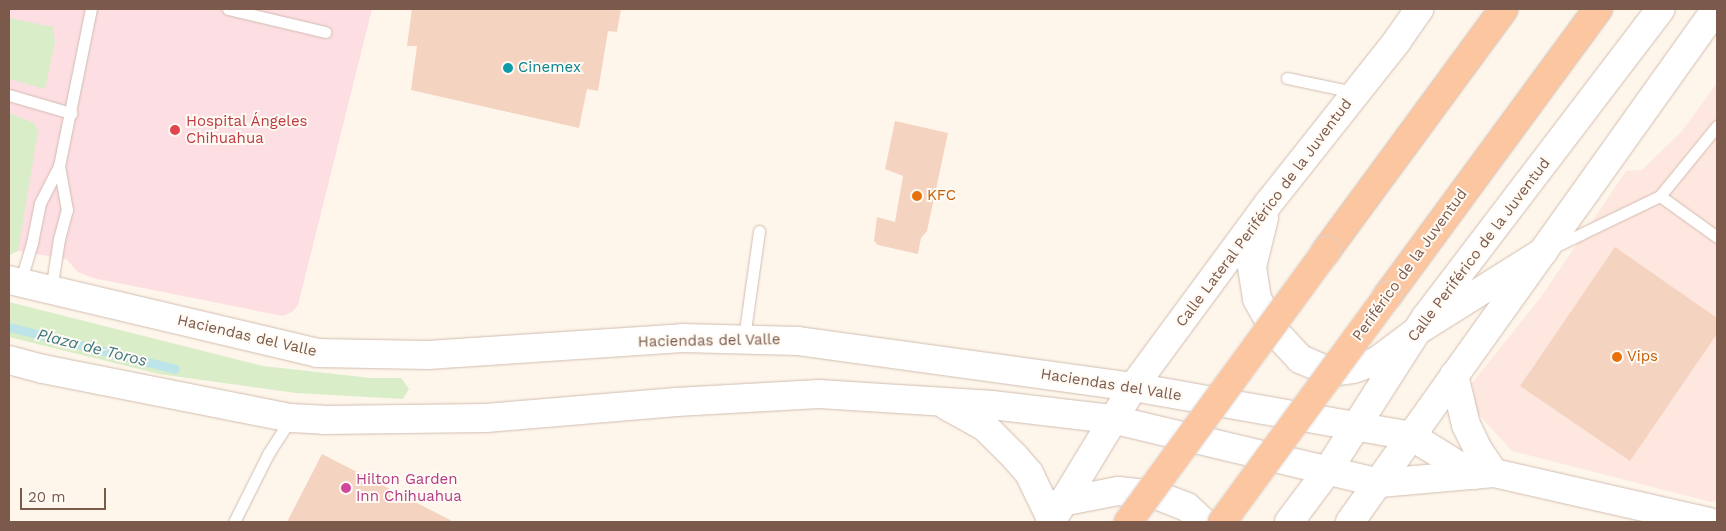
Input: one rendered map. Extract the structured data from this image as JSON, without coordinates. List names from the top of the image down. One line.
{"streets":{"highway":["Periférico de la Juventud"],"main road":["Calle Lateral Periférico de la Juventud","Calle Periférico de la Juventud","Haciendas del Valle"]},"crossings":[["Calle Lateral Periférico de la Juventud","Haciendas del Valle"],["Calle Periférico de la Juventud","Haciendas del Valle"]],"water":["Plaza de Toros"],"places":["Cinemex","Hospital Ángeles Chihuahua","KFC","Vips","Hilton Garden Inn Chihuahua"],"scale_bar":"20 m"}
